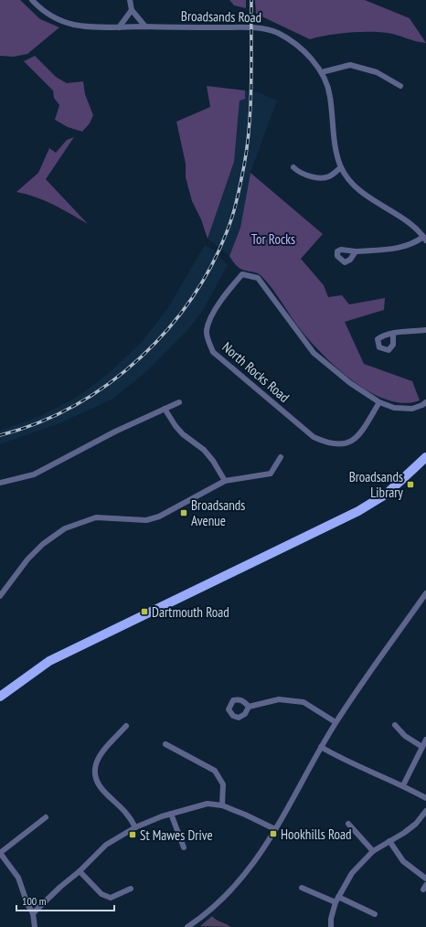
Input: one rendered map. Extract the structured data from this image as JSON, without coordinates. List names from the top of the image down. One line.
{"streets":{"street":["Broadsands Road","North Rocks Road"]},"parks":["Tor Rocks"],"places":{"transit":["Broadsands Library","Broadsands Avenue","Dartmouth Road","Hookhills Road","St Mawes Drive"]},"scale_bar":"100 m"}
